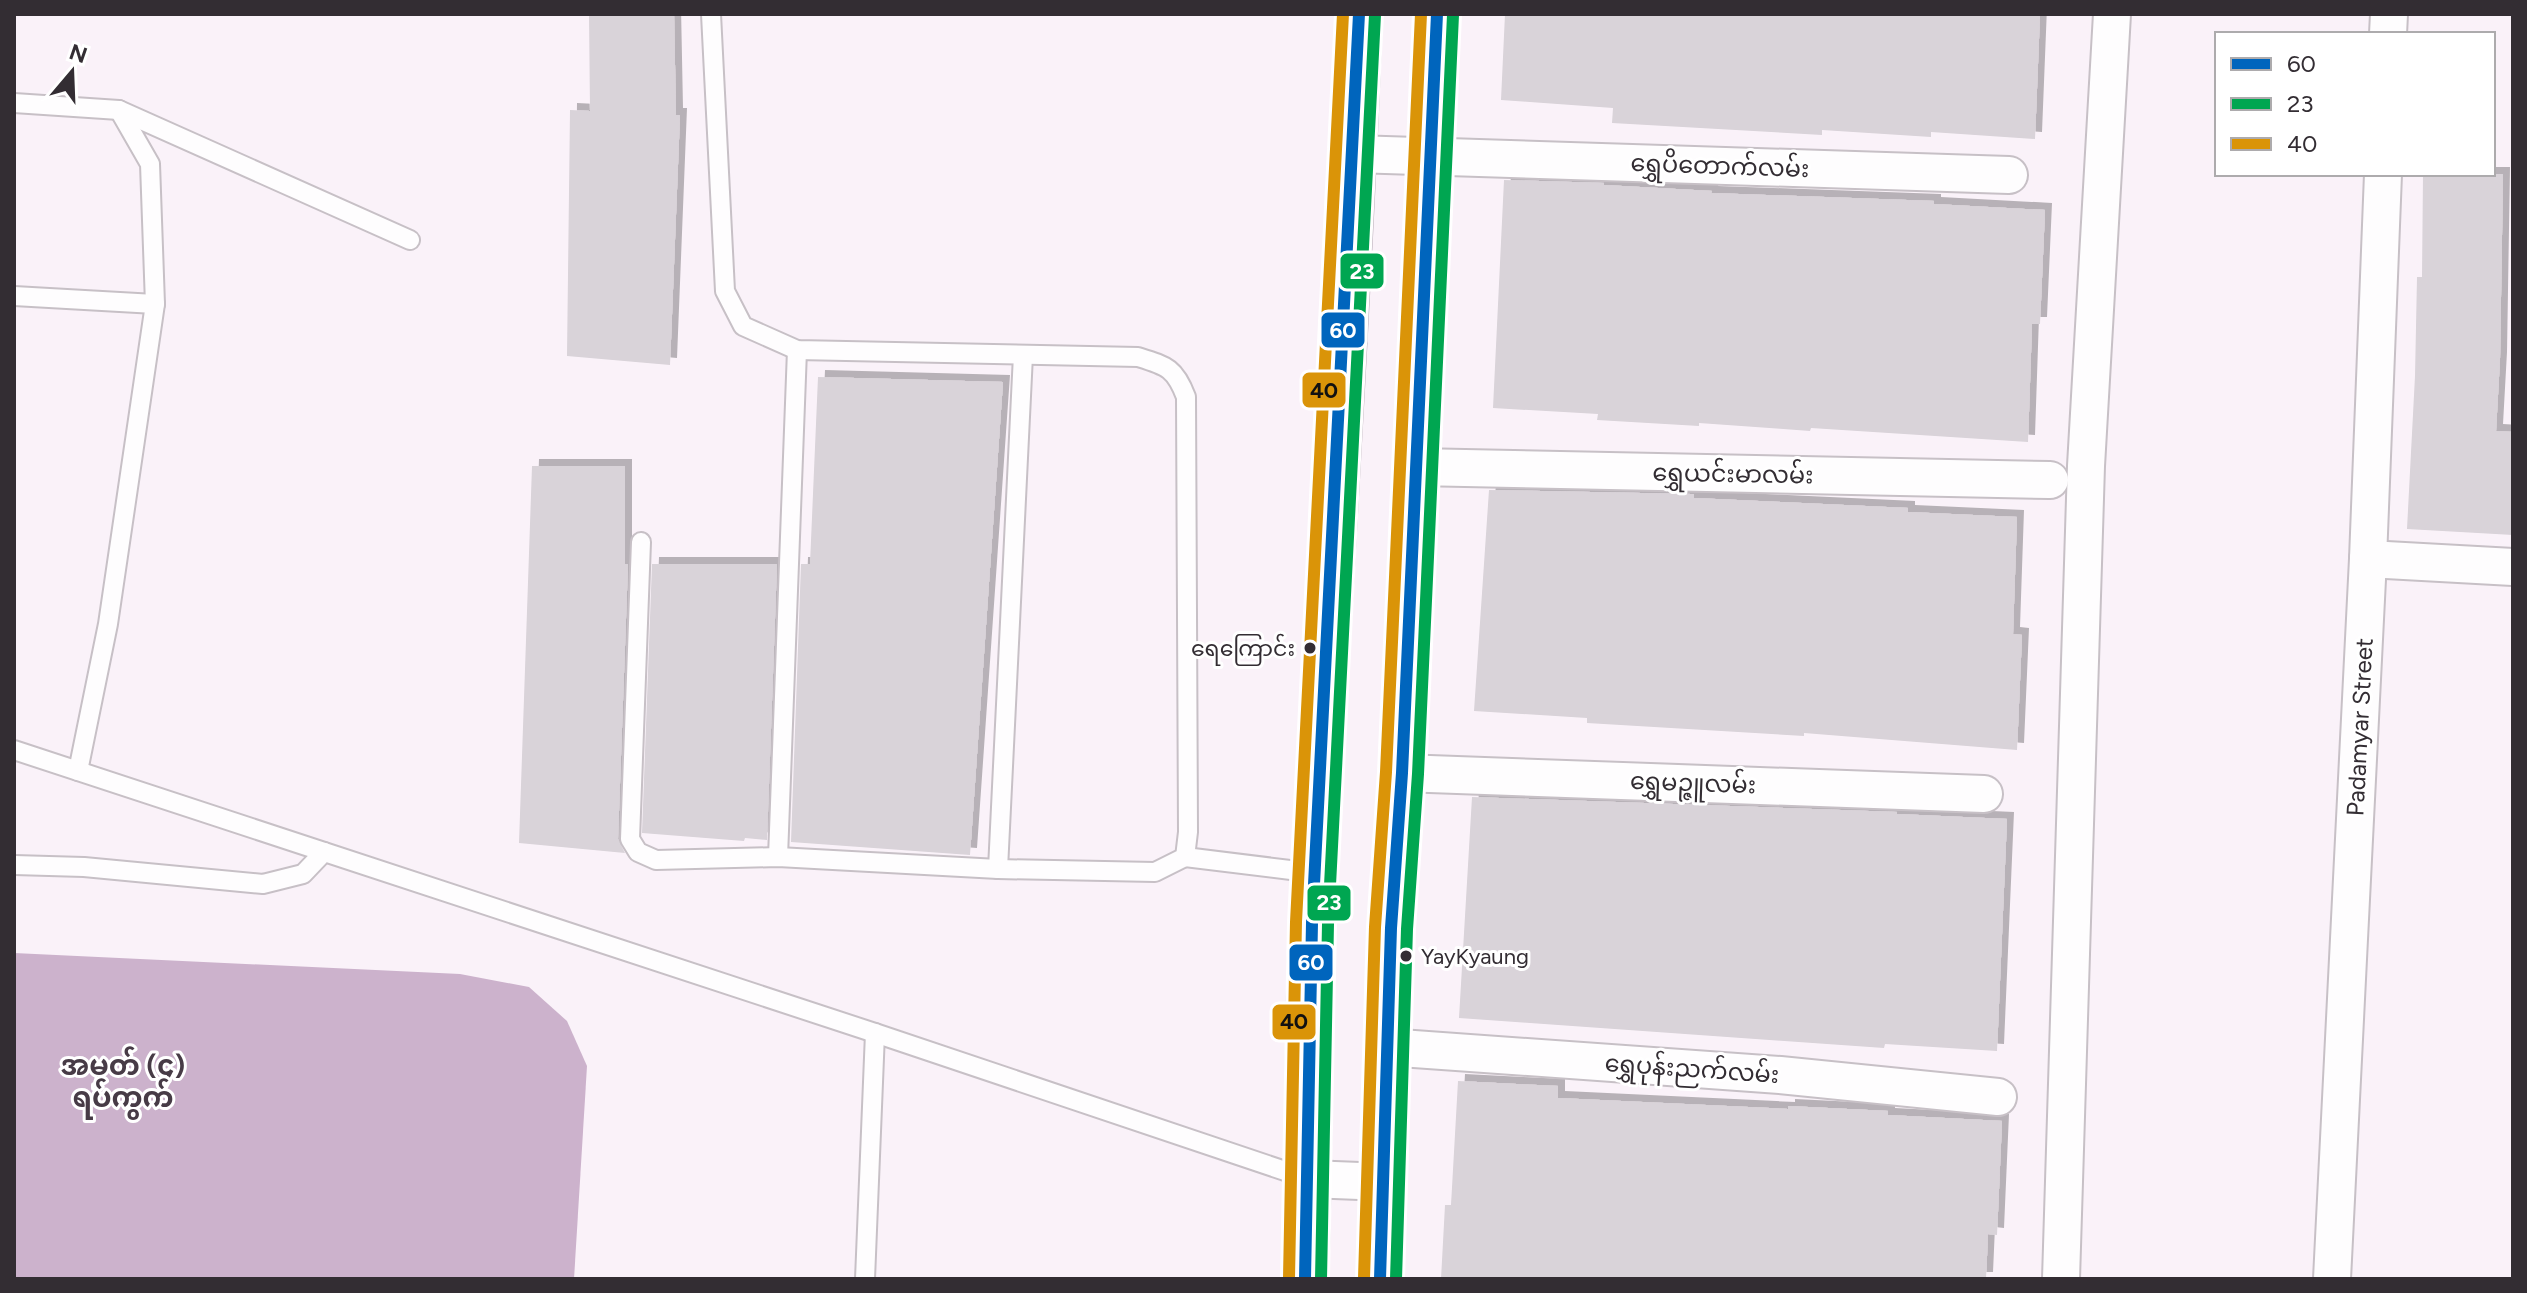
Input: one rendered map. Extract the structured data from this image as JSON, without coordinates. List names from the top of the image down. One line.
{"streets":{"street":["ရွှေပိတောက်လမ်း","ရွှေယင်းမာလမ်း","Padamyar Street","ရွှေမဉ္ဇူလမ်း","ရွှေပုန်းညက်လမ်း"]},"districts":["အမှတ် (၄) ရပ်ကွက်"],"places":["ရေကြောင်း","YayKyaung"],"lines":["transit line 60","transit line 40","transit line 23"],"legend":["60","23","40"],"north":"top"}
